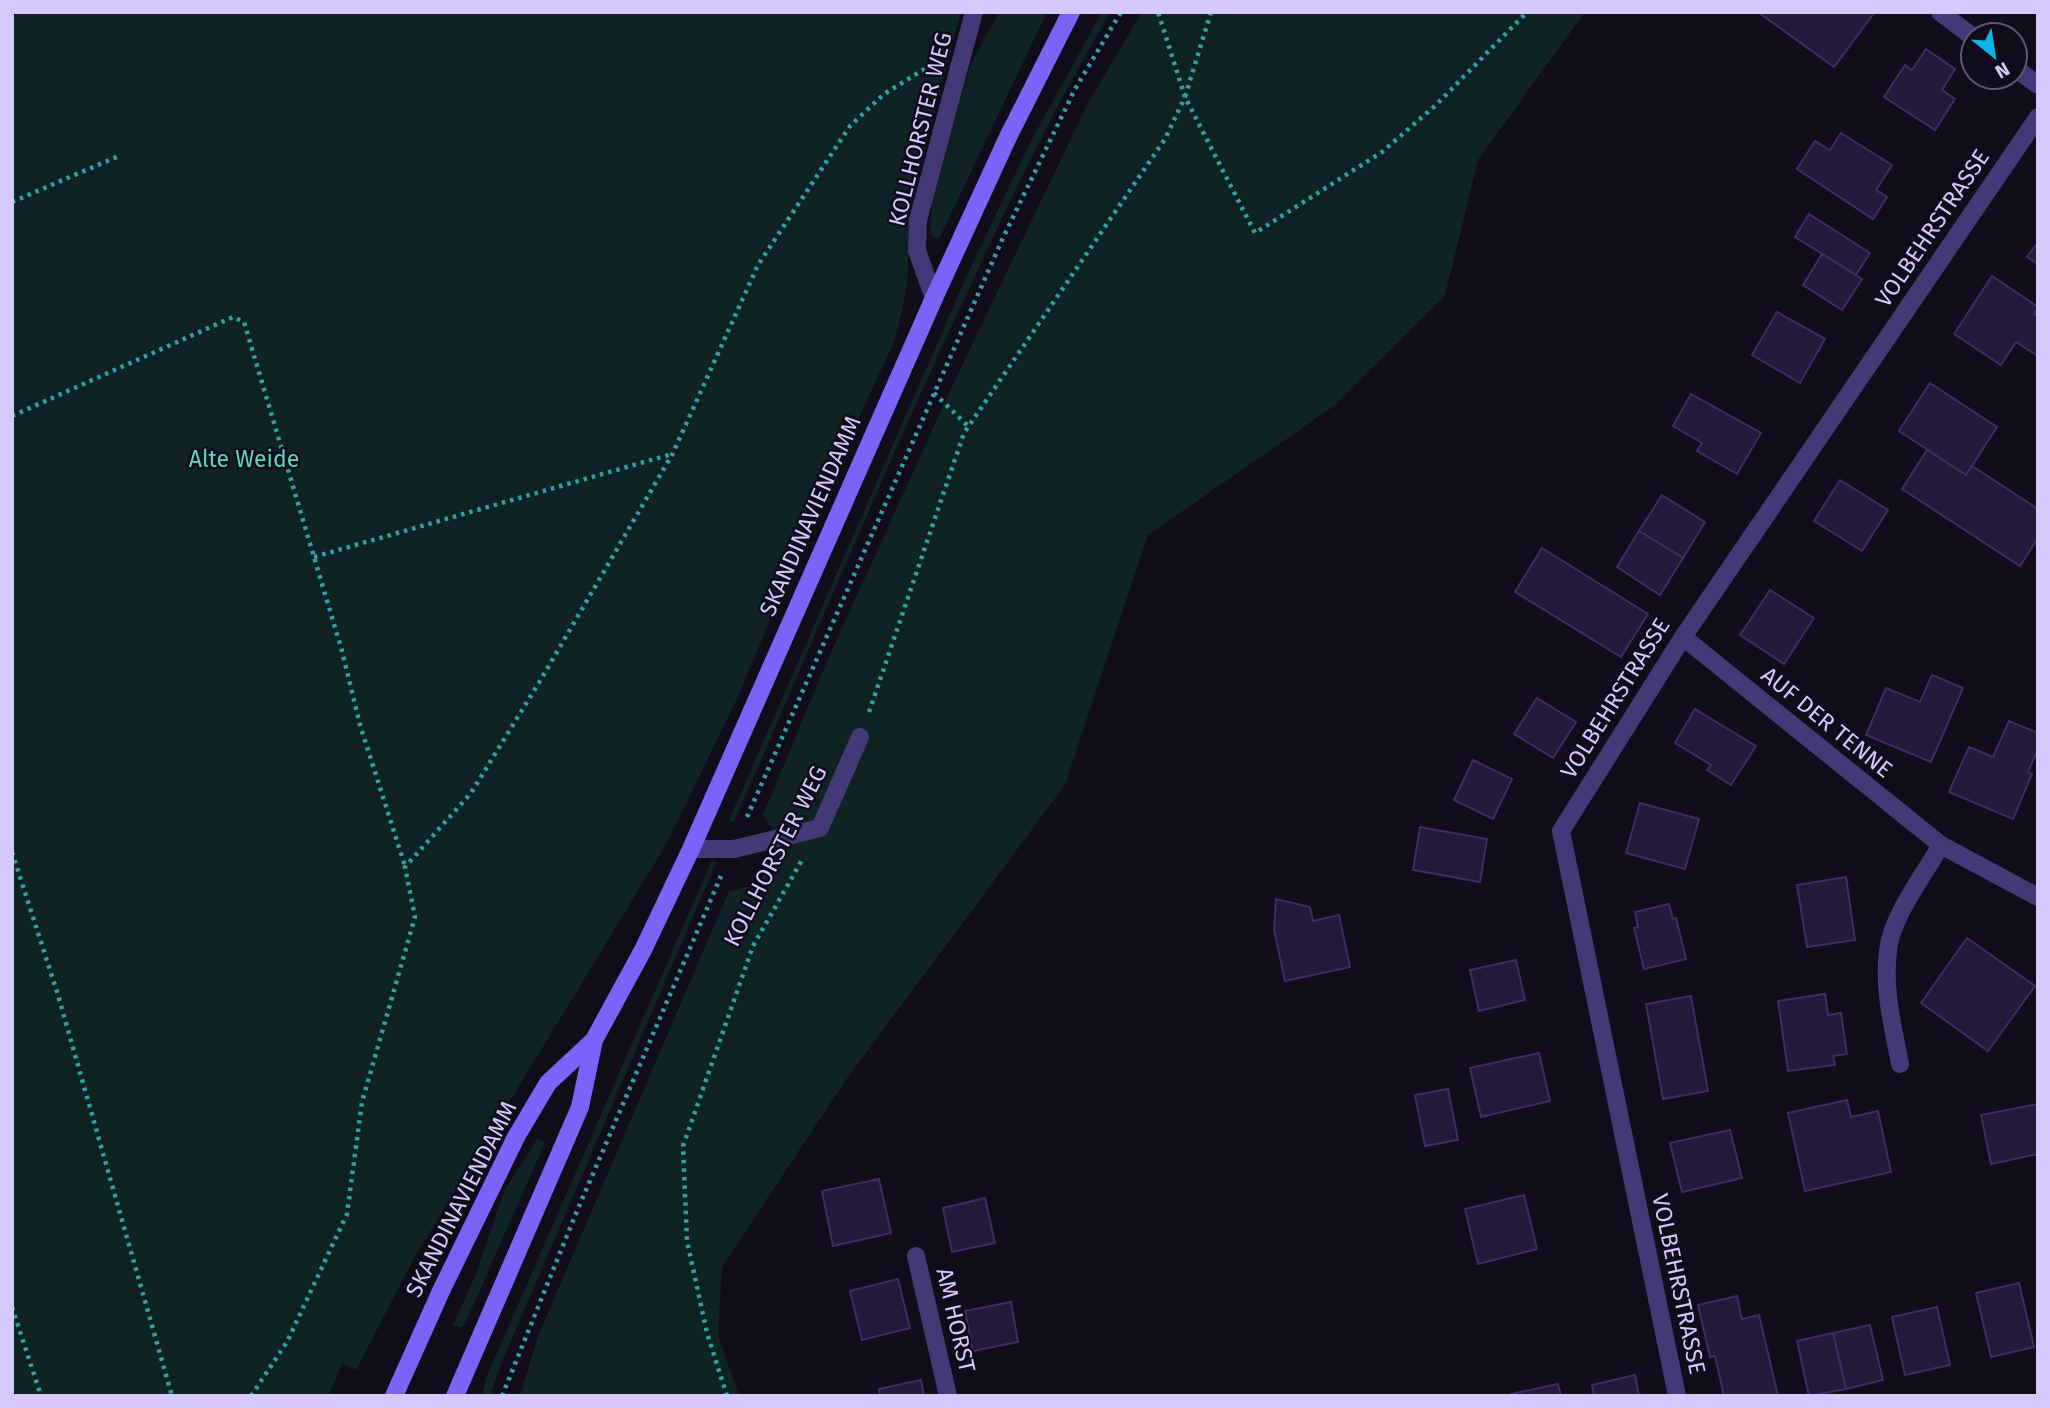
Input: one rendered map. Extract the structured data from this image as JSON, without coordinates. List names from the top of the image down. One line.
{"streets":{"main road":["SKANDINAVIENDAMM"],"street":["KOLLHORSTER WEG","VOLBEHRSTRASSE","AUF DER TENNE","AM HORST"]},"crossings":[["KOLLHORSTER WEG","SKANDINAVIENDAMM"],["VOLBEHRSTRASSE","AUF DER TENNE"]],"parks":["Alte Weide"],"north":"bottom right"}
